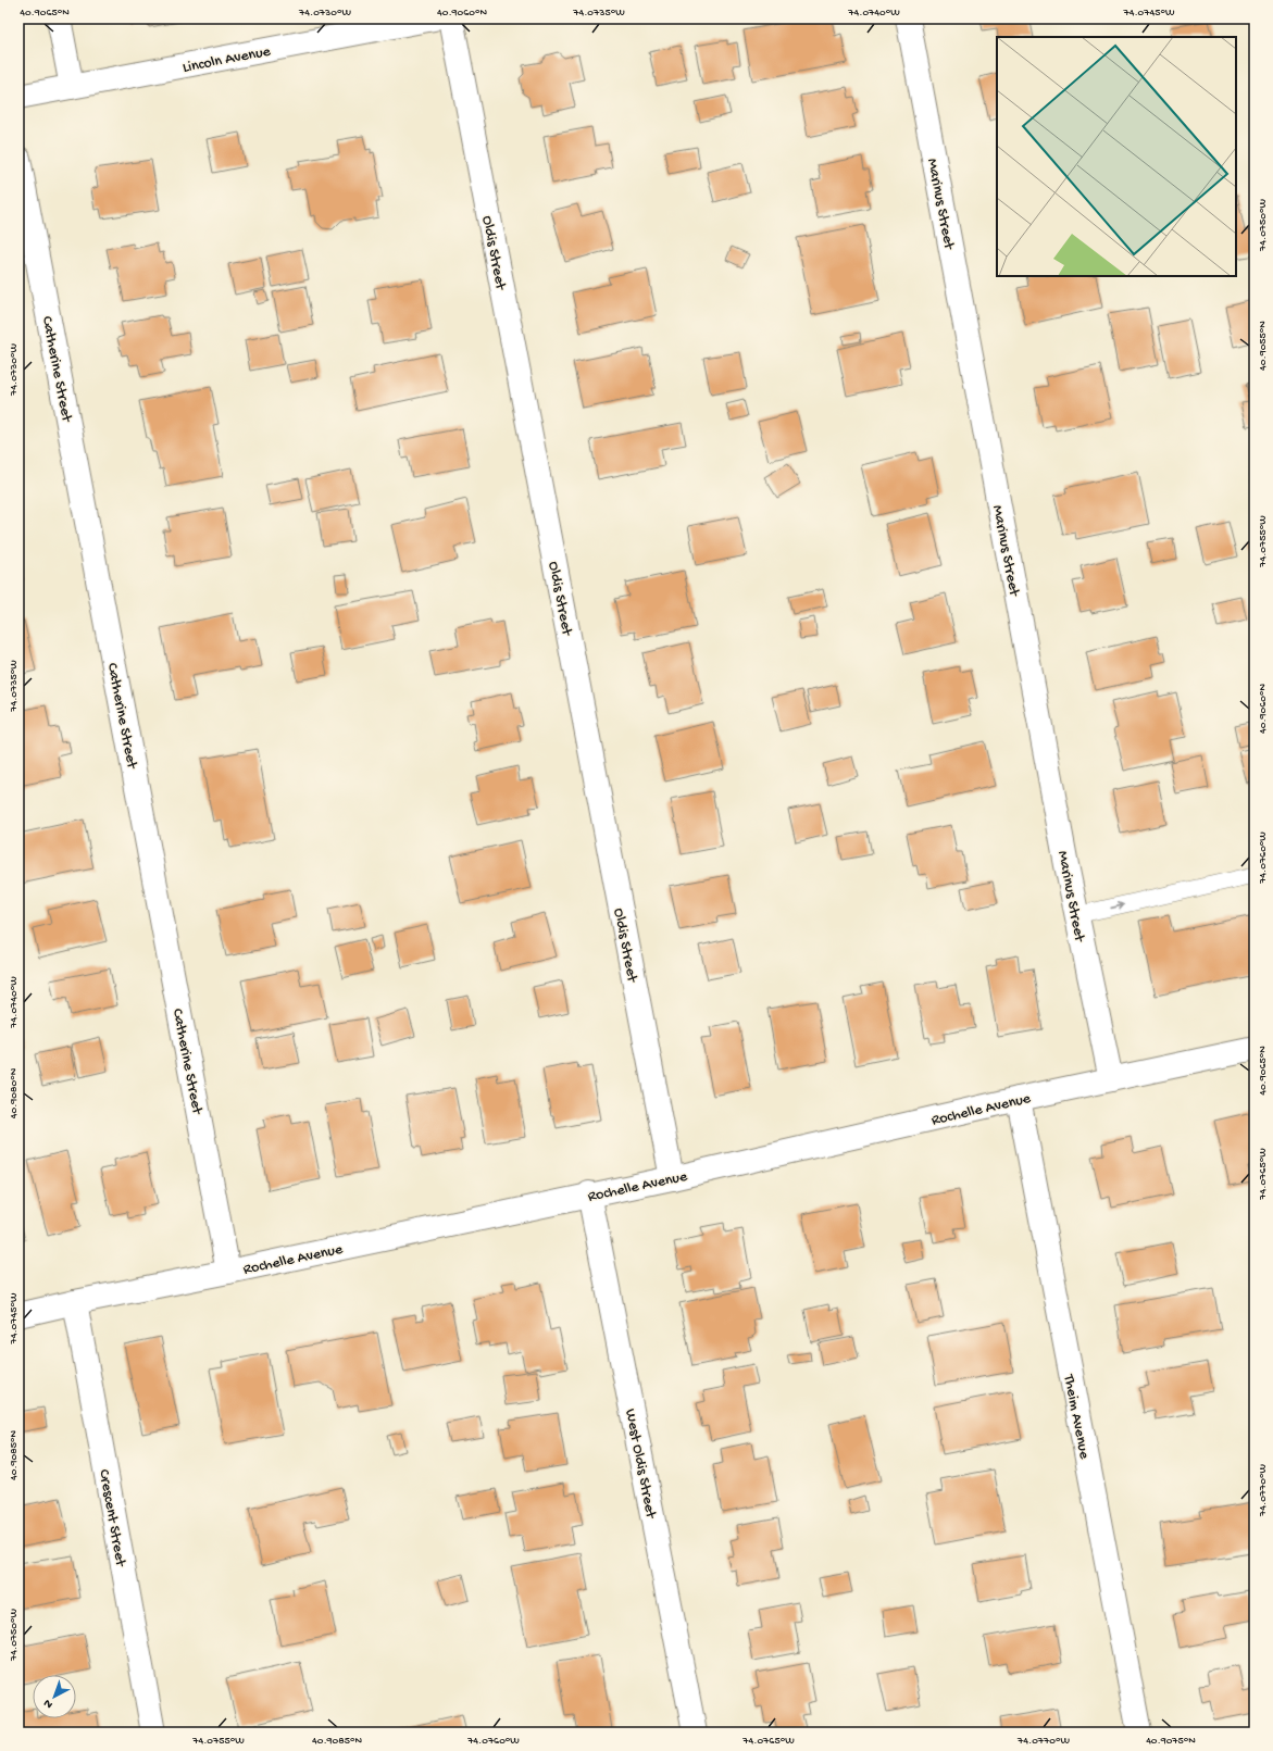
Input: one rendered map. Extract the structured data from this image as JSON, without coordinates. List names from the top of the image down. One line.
{"streets":{"street":["Lincoln Avenue","Marinus Street","Oldis Street","Catherine Street","Rochelle Avenue","Theim Avenue","West Oldis Street","Crescent Street"]},"crossings":[["Marinus Street","Rochelle Avenue"],["Oldis Street","Rochelle Avenue"],["Catherine Street","Rochelle Avenue"],["Rochelle Avenue","Theim Avenue"],["Rochelle Avenue","West Oldis Street"],["Rochelle Avenue","Crescent Street"]],"north":"bottom left","coordinates":["40.9065°N","74.0730°W","40.9060°N","74.0735°W","74.0740°W","74.0745°W","74.0750°W","40.9055°N","74.0755°W","74.0760°W","40.9080°N","74.0765°W","40.9085°N","74.0770°W","40.9075°N"]}
